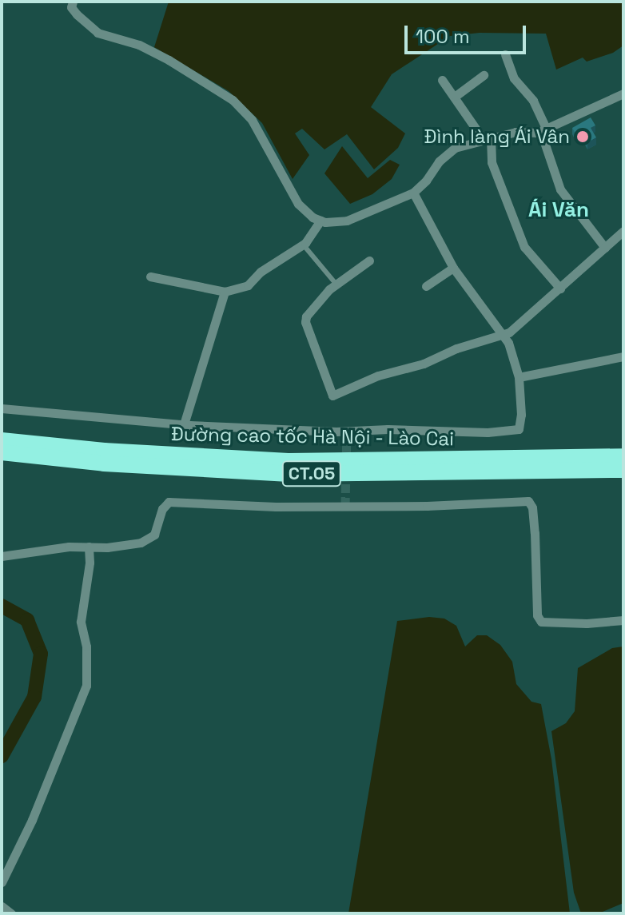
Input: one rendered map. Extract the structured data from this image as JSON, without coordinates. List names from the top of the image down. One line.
{"streets":{"highway":["Đường cao tốc Hà Nội - Lào Cai","CT.05"]},"districts":["Ái Văn"],"places":["Đình làng Ái Vân"],"scale_bar":"100 m"}
